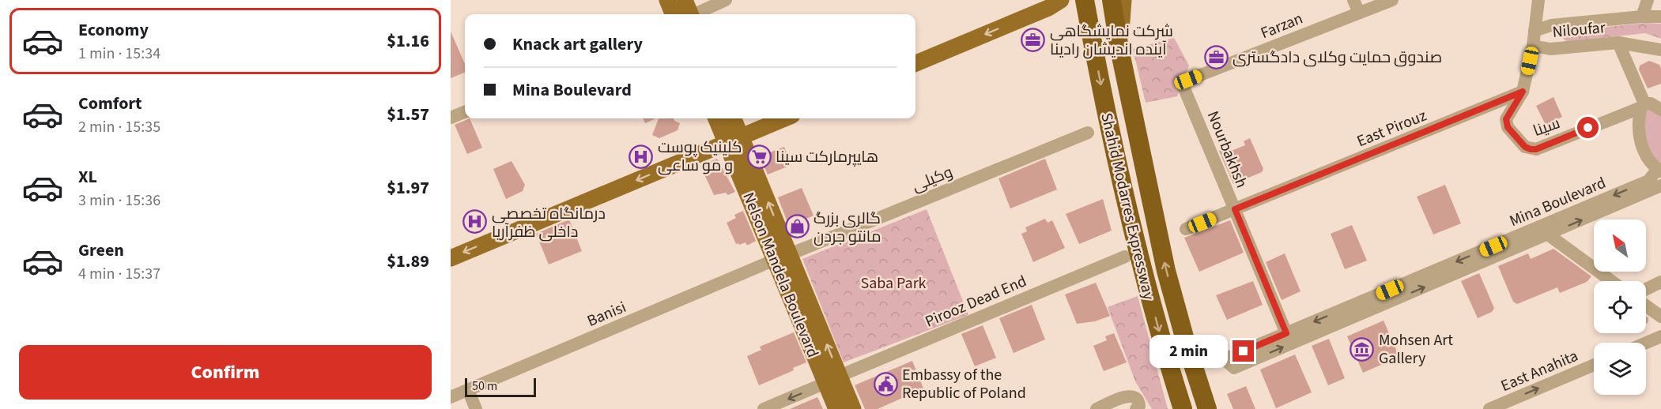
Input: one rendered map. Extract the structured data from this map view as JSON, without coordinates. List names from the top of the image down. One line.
{"streets":{"highway":["Shahid Modarres Expressway"],"main road":["Nelson Mandela Boulevard"],"street":["Farzan","Niloufar","سینا","East Pirouz","Nourbakhsh","وكيلی","Mina Boulevard","Pirooz Dead End","Banisi","East Anahita"]},"crossings":[["Farzan","Nourbakhsh"],["Niloufar","سینا"],["Niloufar","Mina Boulevard"],["سینا","East Pirouz"],["East Pirouz","Nourbakhsh"],["Nourbakhsh","Mina Boulevard"],["وكيلی","Nelson Mandela Boulevard"],["وكيلی","Banisi"],["Nelson Mandela Boulevard","Pirooz Dead End"],["Nelson Mandela Boulevard","Banisi"]],"one_way":["East Anahita"],"parks":["Saba Park"],"places":{"office":["شرکت نمایشگاهی آینده اندیشان رادینا","صندوق حمایت وکلای دادگستری"],"hospital":["کلینیک پوست و مو ساعی","درمانگاه تخصصی داخلی ظفرآریا"],"supermarket":["هایپرمارکت سینا"],"shop":["گالری بزرگ مانتو جردن"],"museum":["Mohsen Art Gallery"],"public building":["Embassy of the Republic of Poland"]},"scale_bar":"50 m","north":"top left","page":{"list":[{"name":"Economy","note":"1 min · 15:34","value":"$1.16"},{"name":"Comfort","note":"2 min · 15:35","value":"$1.57"},{"name":"XL","note":"3 min · 15:36","value":"$1.97"},{"name":"Green","note":"4 min · 15:37","value":"$1.89"}],"banner":["Knack art gallery","Mina Boulevard"],"bubble":"2 min","buttons":"Confirm","scale":"50 m"}}
